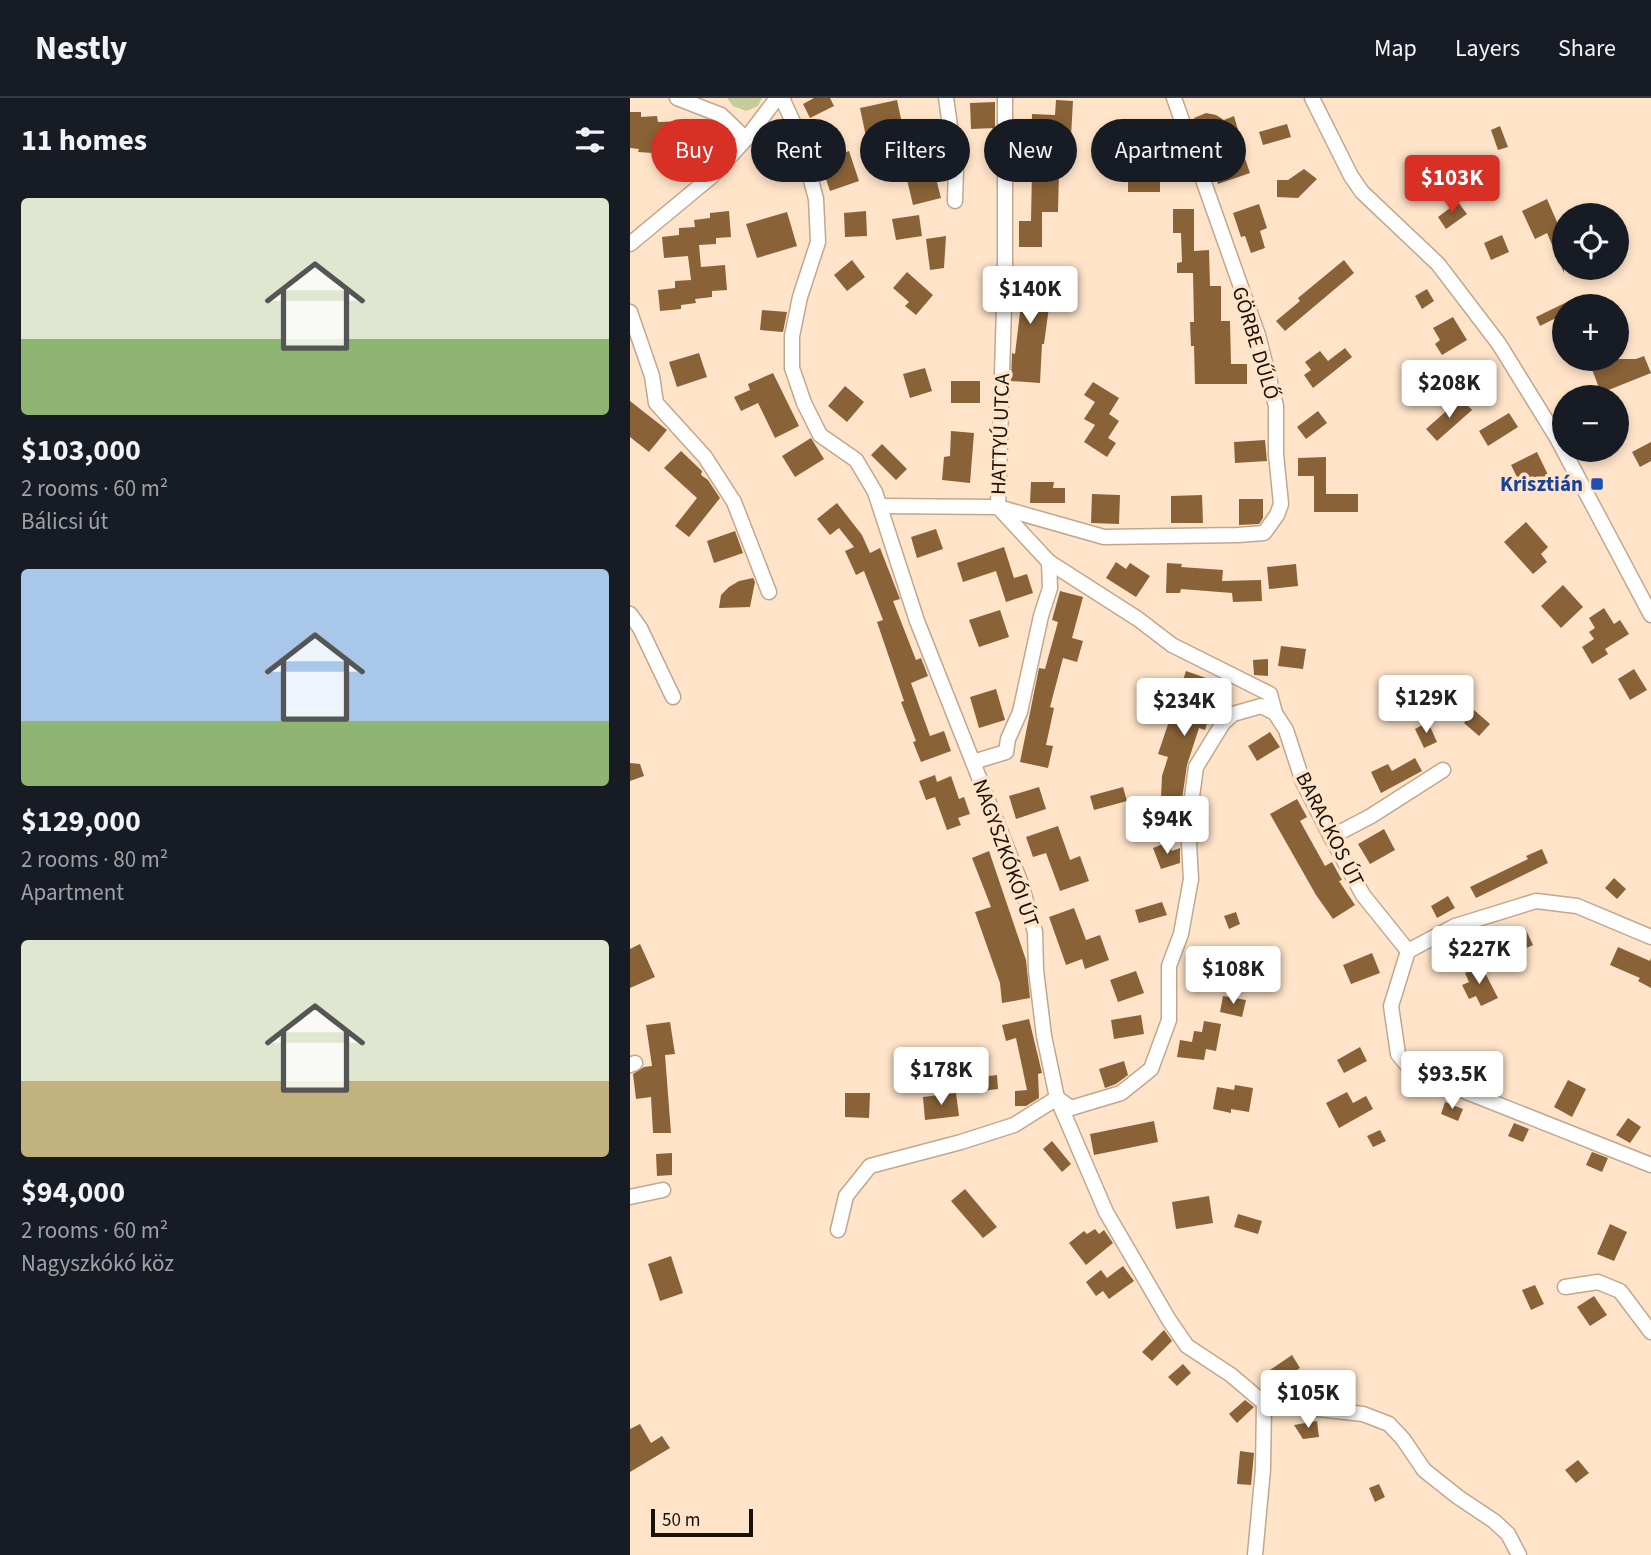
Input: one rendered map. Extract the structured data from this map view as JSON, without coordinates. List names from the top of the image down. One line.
{"streets":{"street":["GÖRBE DŰLŐ","HATTYÚ UTCA","BARACKOS ÚT","NAGYSZKÓKÓI ÚT"]},"crossings":[["GÖRBE DŰLŐ","HATTYÚ UTCA"],["HATTYÚ UTCA","BARACKOS ÚT"]],"places":{"transit":["Krisztián"]},"scale_bar":"50 m","page":{"header":"Nestly","nav":["Map","Layers","Share"],"heading":"11 homes","chip":["Buy","Rent","Filters","New","Apartment"],"price":["$103K","$140K","$208K","$129K","$234K","$94K","$227K","$108K","$178K","$93.5K","$105K"],"list":[{"name":"$103,000","note":"2 rooms · 60 m² · Bálicsi út"},{"name":"$129,000","note":"2 rooms · 80 m² · Apartment"},{"name":"$94,000","note":"2 rooms · 60 m² · Nagyszkókó köz"}],"map_buttons":["+","−"],"scale":"50 m"}}
